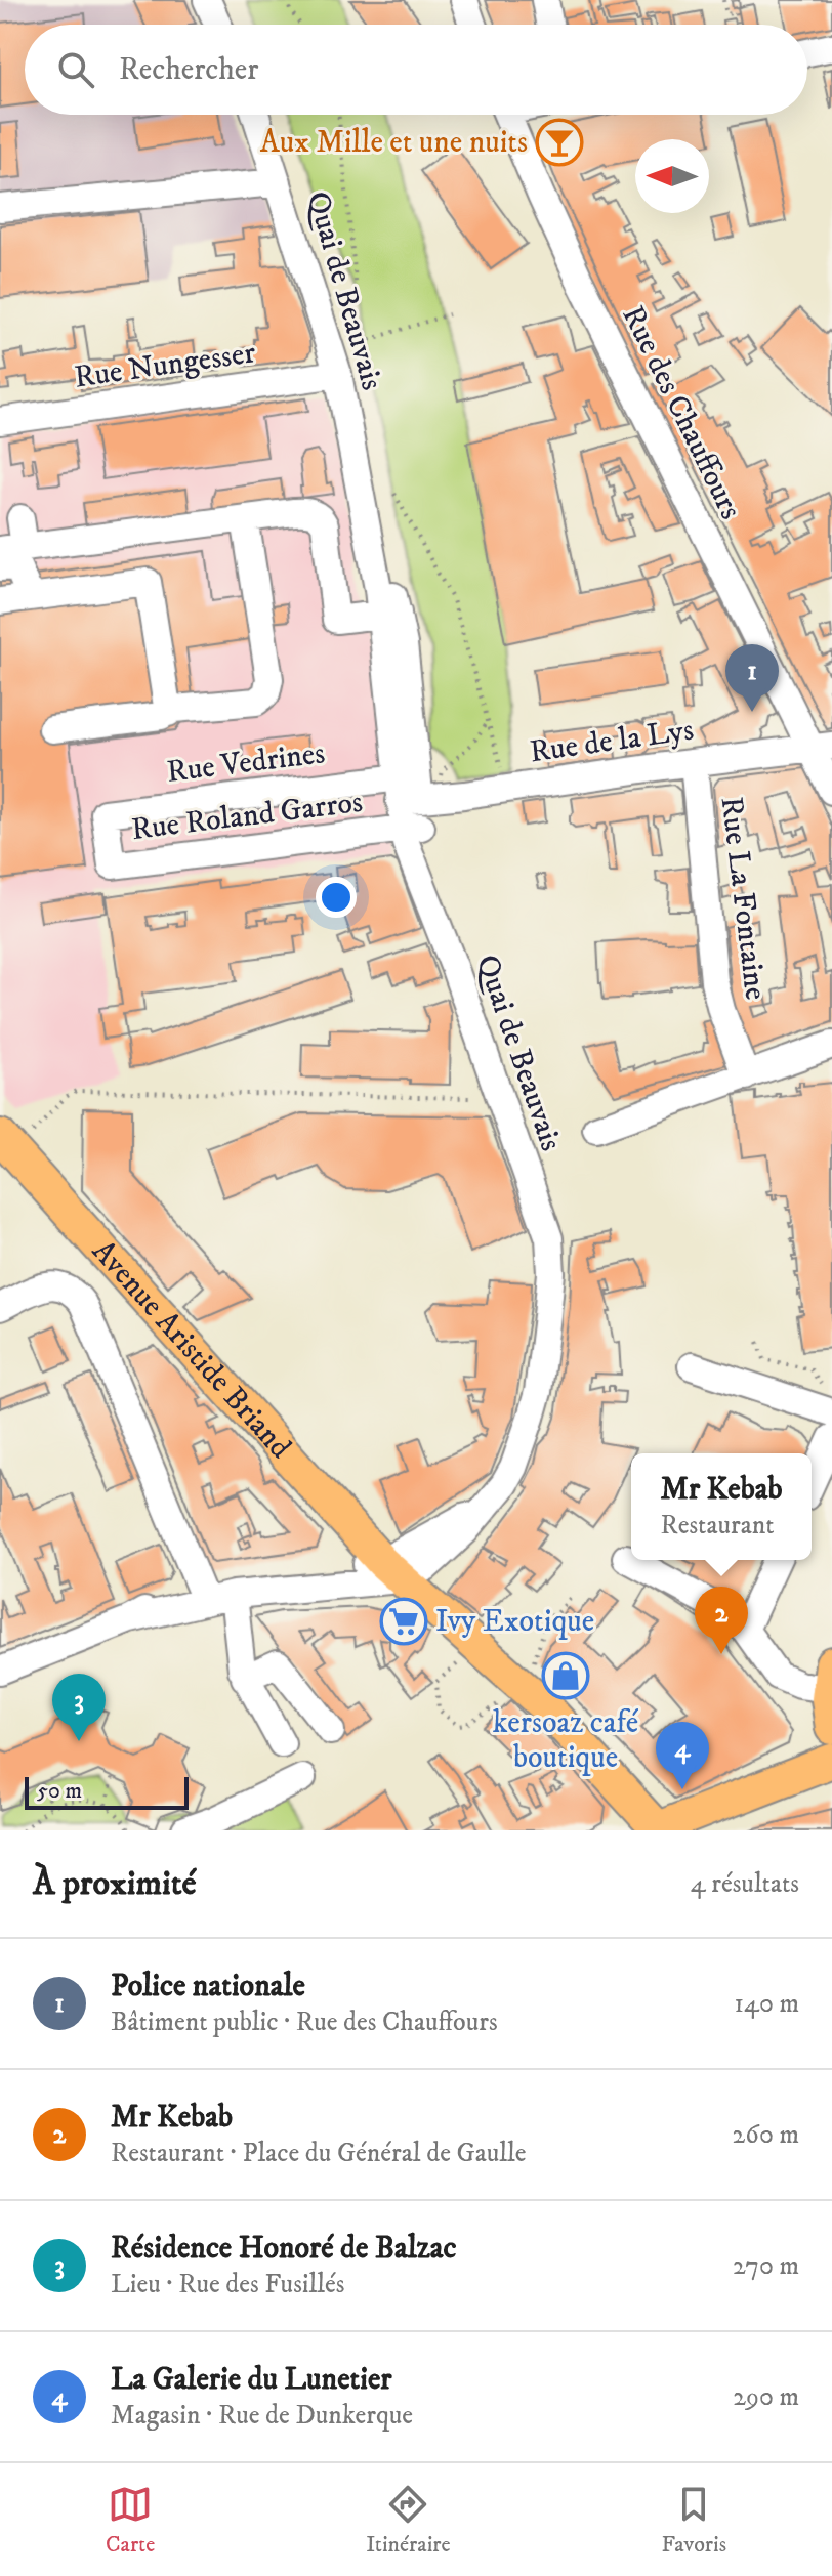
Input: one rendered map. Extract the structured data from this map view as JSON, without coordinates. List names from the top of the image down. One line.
{"streets":{"main road":["Avenue Aristide Briand"],"street":["Quai de Beauvais","Rue Nungesser","Rue des Chauffours","Rue de la Lys","Rue Vedrines","Rue Roland Garros","Rue La Fontaine"]},"crossings":[["Quai de Beauvais","Rue Nungesser"],["Quai de Beauvais","Rue de la Lys"],["Quai de Beauvais","Rue Vedrines"],["Quai de Beauvais","Rue Roland Garros"],["Quai de Beauvais","Avenue Aristide Briand"],["Rue des Chauffours","Rue de la Lys"],["Rue de la Lys","Rue Vedrines"],["Rue de la Lys","Rue La Fontaine"],["Rue Vedrines","Rue Roland Garros"]],"places":{"bar":["Aux Mille et une nuits"],"supermarket":["Ivy Exotique"],"shop":["kersoaz café boutique"]},"scale_bar":"50 m","north":"left","page":{"search":"Rechercher","pins":["1","2","3","4"],"popup":["Mr Kebab","Restaurant"],"scale":"50 m","heading":["À proximité","4 résultats"],"list":[{"mark":"1","name":"Police nationale","note":"Bâtiment public · Rue des Chauffours","value":"140 m"},{"mark":"2","name":"Mr Kebab","note":"Restaurant · Place du Général de Gaulle","value":"260 m"},{"mark":"3","name":"Résidence Honoré de Balzac","note":"Lieu · Rue des Fusillés","value":"270 m"},{"mark":"4","name":"La Galerie du Lunetier","note":"Magasin · Rue de Dunkerque","value":"290 m"}],"nav":["Carte","Itinéraire","Favoris"]}}
